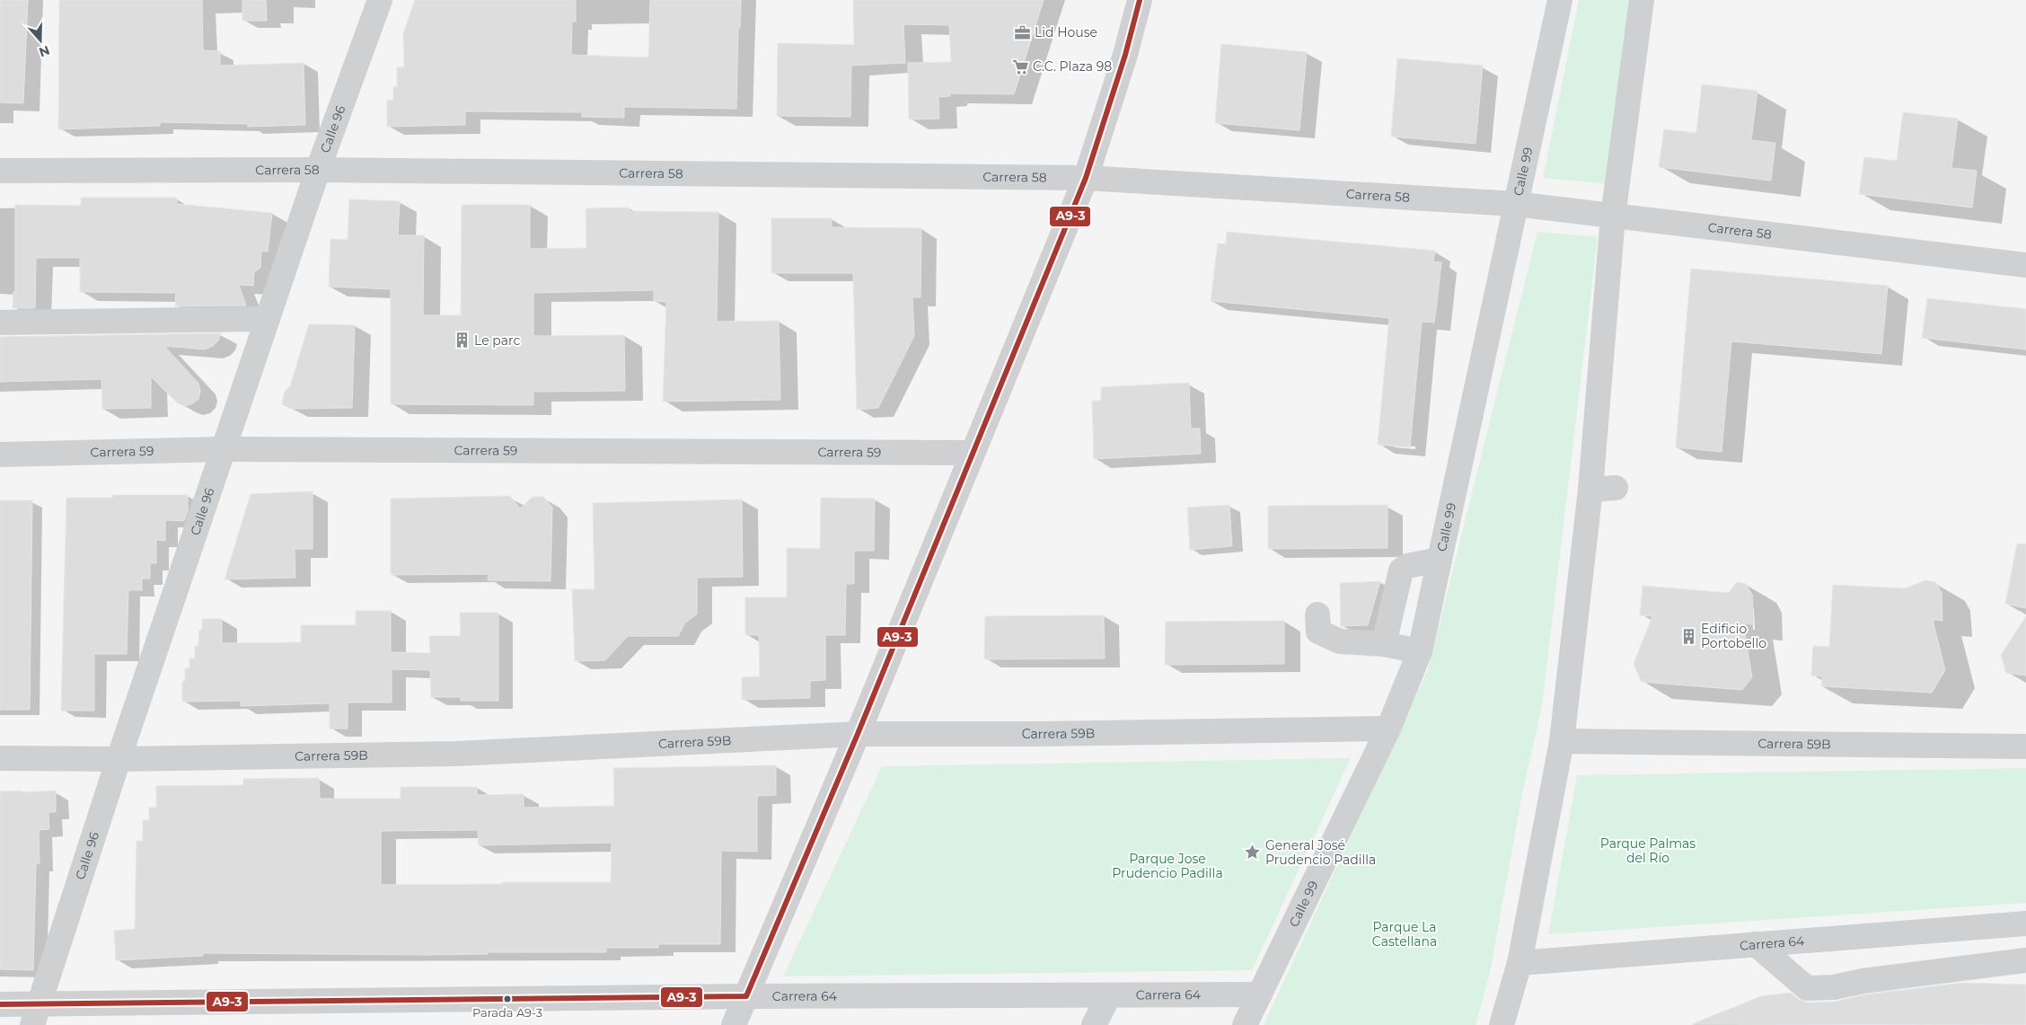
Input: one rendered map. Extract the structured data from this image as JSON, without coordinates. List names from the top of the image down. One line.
{"streets":{"street":["Calle 96","Carrera 58","Calle 99","Carrera 59","Carrera 59B","Carrera 64"]},"crossings":[["Calle 96","Carrera 58"],["Calle 96","Carrera 59"],["Calle 96","Carrera 59B"],["Calle 96","Carrera 64"],["Carrera 58","Calle 99"],["Calle 99","Carrera 59B"],["Calle 99","Carrera 64"]],"parks":["Parque Palmas del Río","Parque Jose Prudencio Padilla","Parque La Castellana"],"places":{"office":["Lid House"],"supermarket":["C.C. Plaza 98"],"building":["Le parc","Edificio Portobello"],"place":["General José Prudencio Padilla"],"other":["Parada A9-3"]},"lines":["transit line A9-3"],"north":"bottom"}
